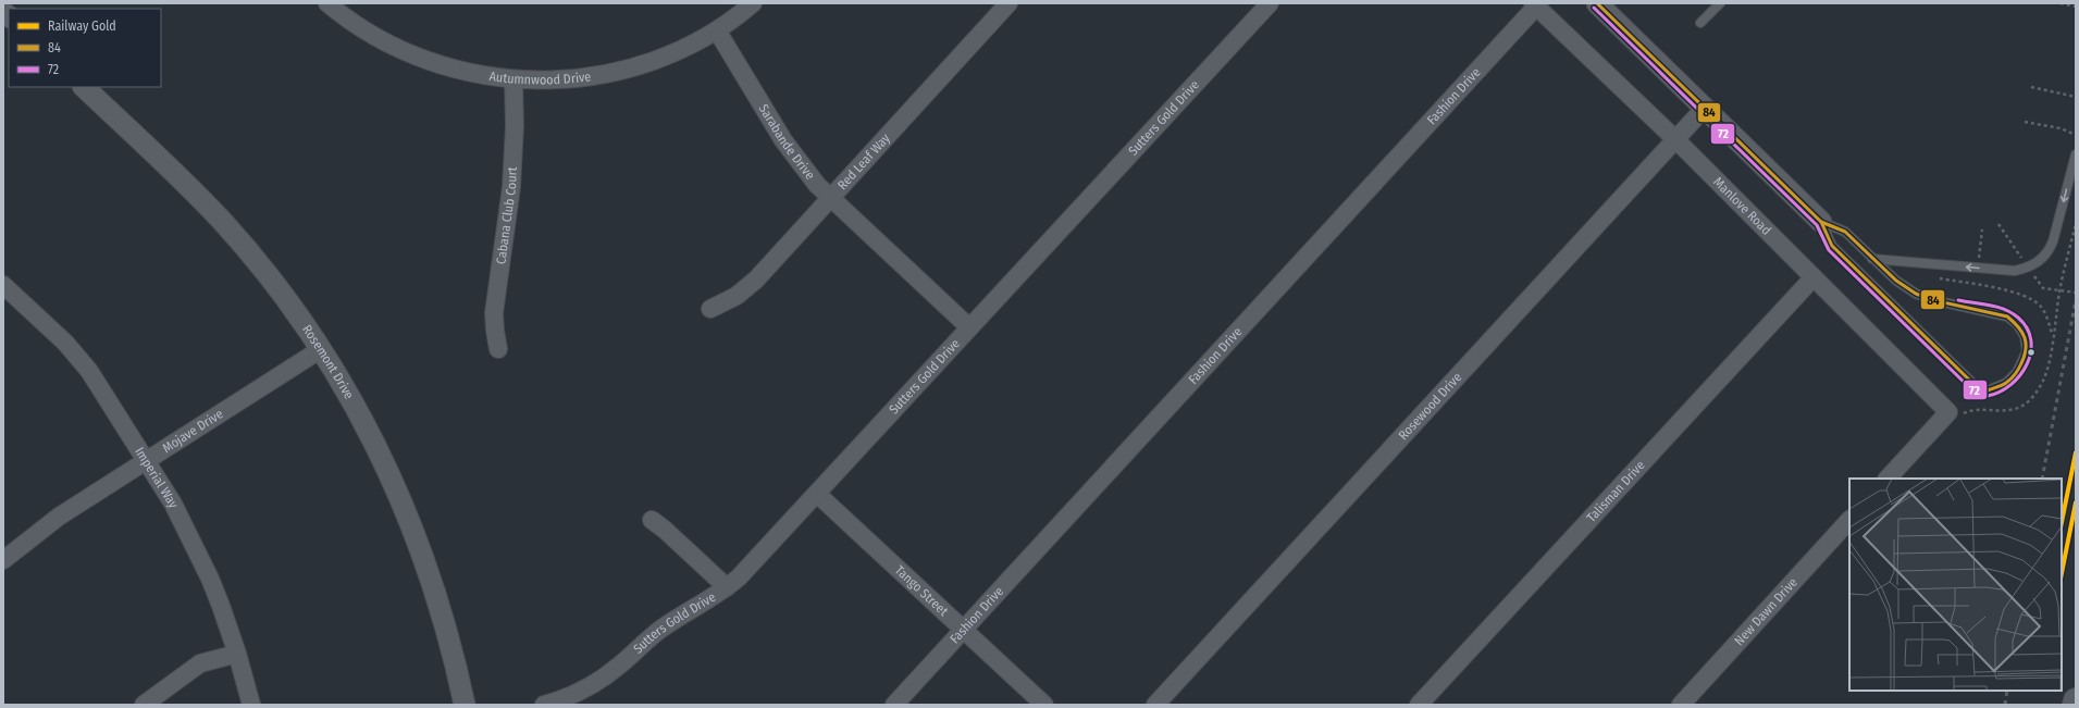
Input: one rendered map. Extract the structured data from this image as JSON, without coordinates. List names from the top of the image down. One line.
{"streets":{"street":["Autumnwood Drive","Fashion Drive","Sutters Gold Drive","Sarabande Drive","Red Leaf Way","Manlove Road","Cabana Club Court","Rosemont Drive","Rosewood Drive","Mojave Drive","Imperial Way","Talisman Drive","Tango Street","New Dawn Drive"]},"crossings":[["Autumnwood Drive","Sarabande Drive"],["Autumnwood Drive","Cabana Club Court"],["Fashion Drive","Manlove Road"],["Fashion Drive","Tango Street"],["Sutters Gold Drive","Sarabande Drive"],["Sutters Gold Drive","Tango Street"],["Sarabande Drive","Red Leaf Way"],["Manlove Road","Rosewood Drive"],["Manlove Road","Talisman Drive"],["Rosemont Drive","Mojave Drive"],["Mojave Drive","Imperial Way"]],"lines":["transit line 84","transit line 72","rail line Gold"],"legend":["Railway Gold","84","72"]}
